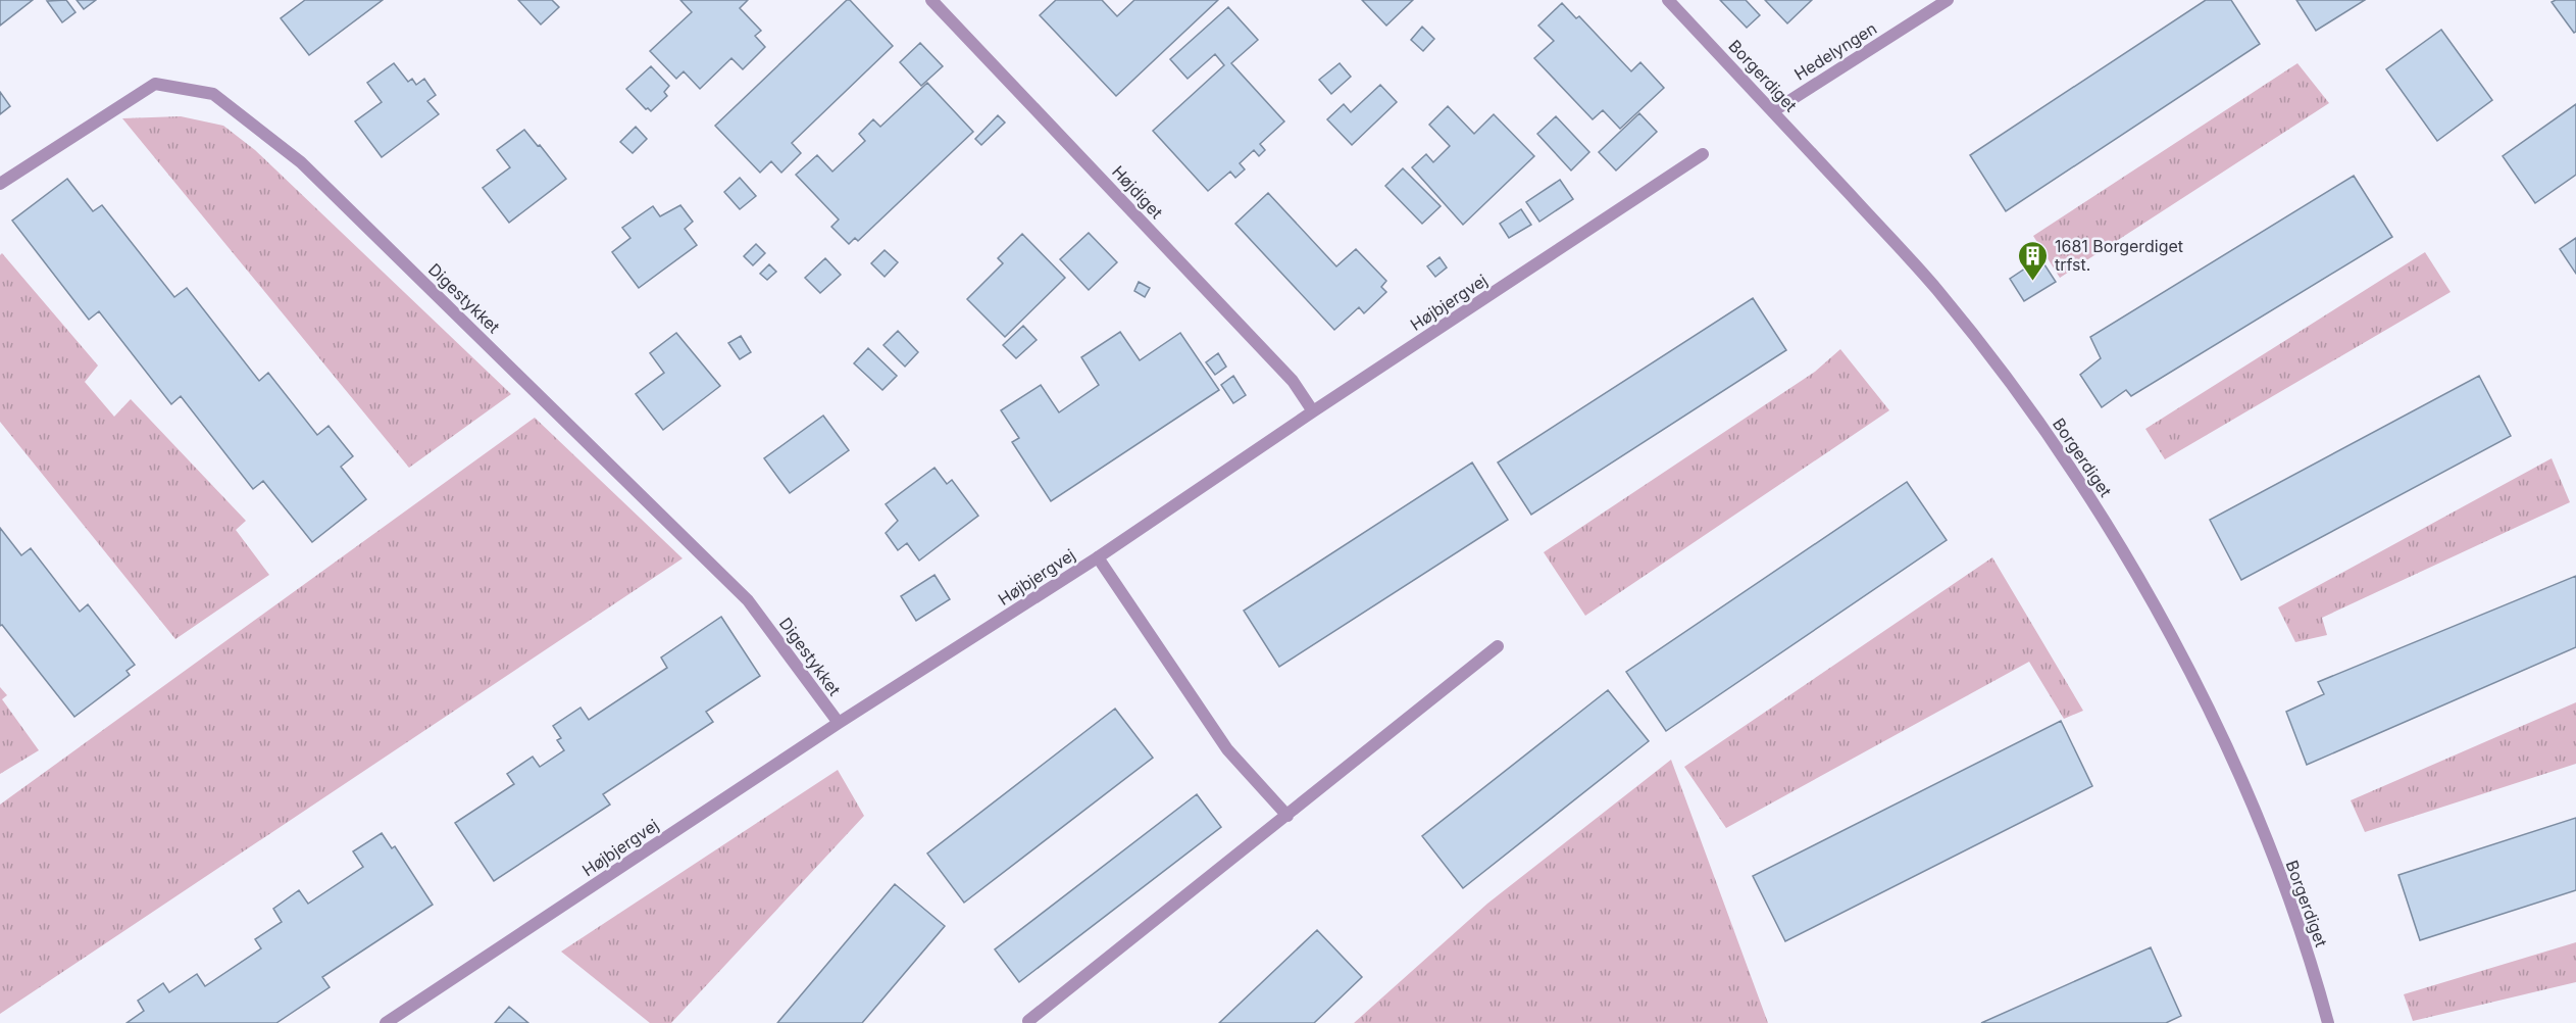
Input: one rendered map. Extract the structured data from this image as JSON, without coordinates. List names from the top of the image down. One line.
{"streets":{"street":["Hedelyngen","Borgerdiget","Højdiget","Digestykket","Højbjergvej"]},"crossings":[["Hedelyngen","Borgerdiget"],["Højdiget","Højbjergvej"],["Digestykket","Højbjergvej"]],"places":{"building":["1681 Borgerdiget trfst."]}}
